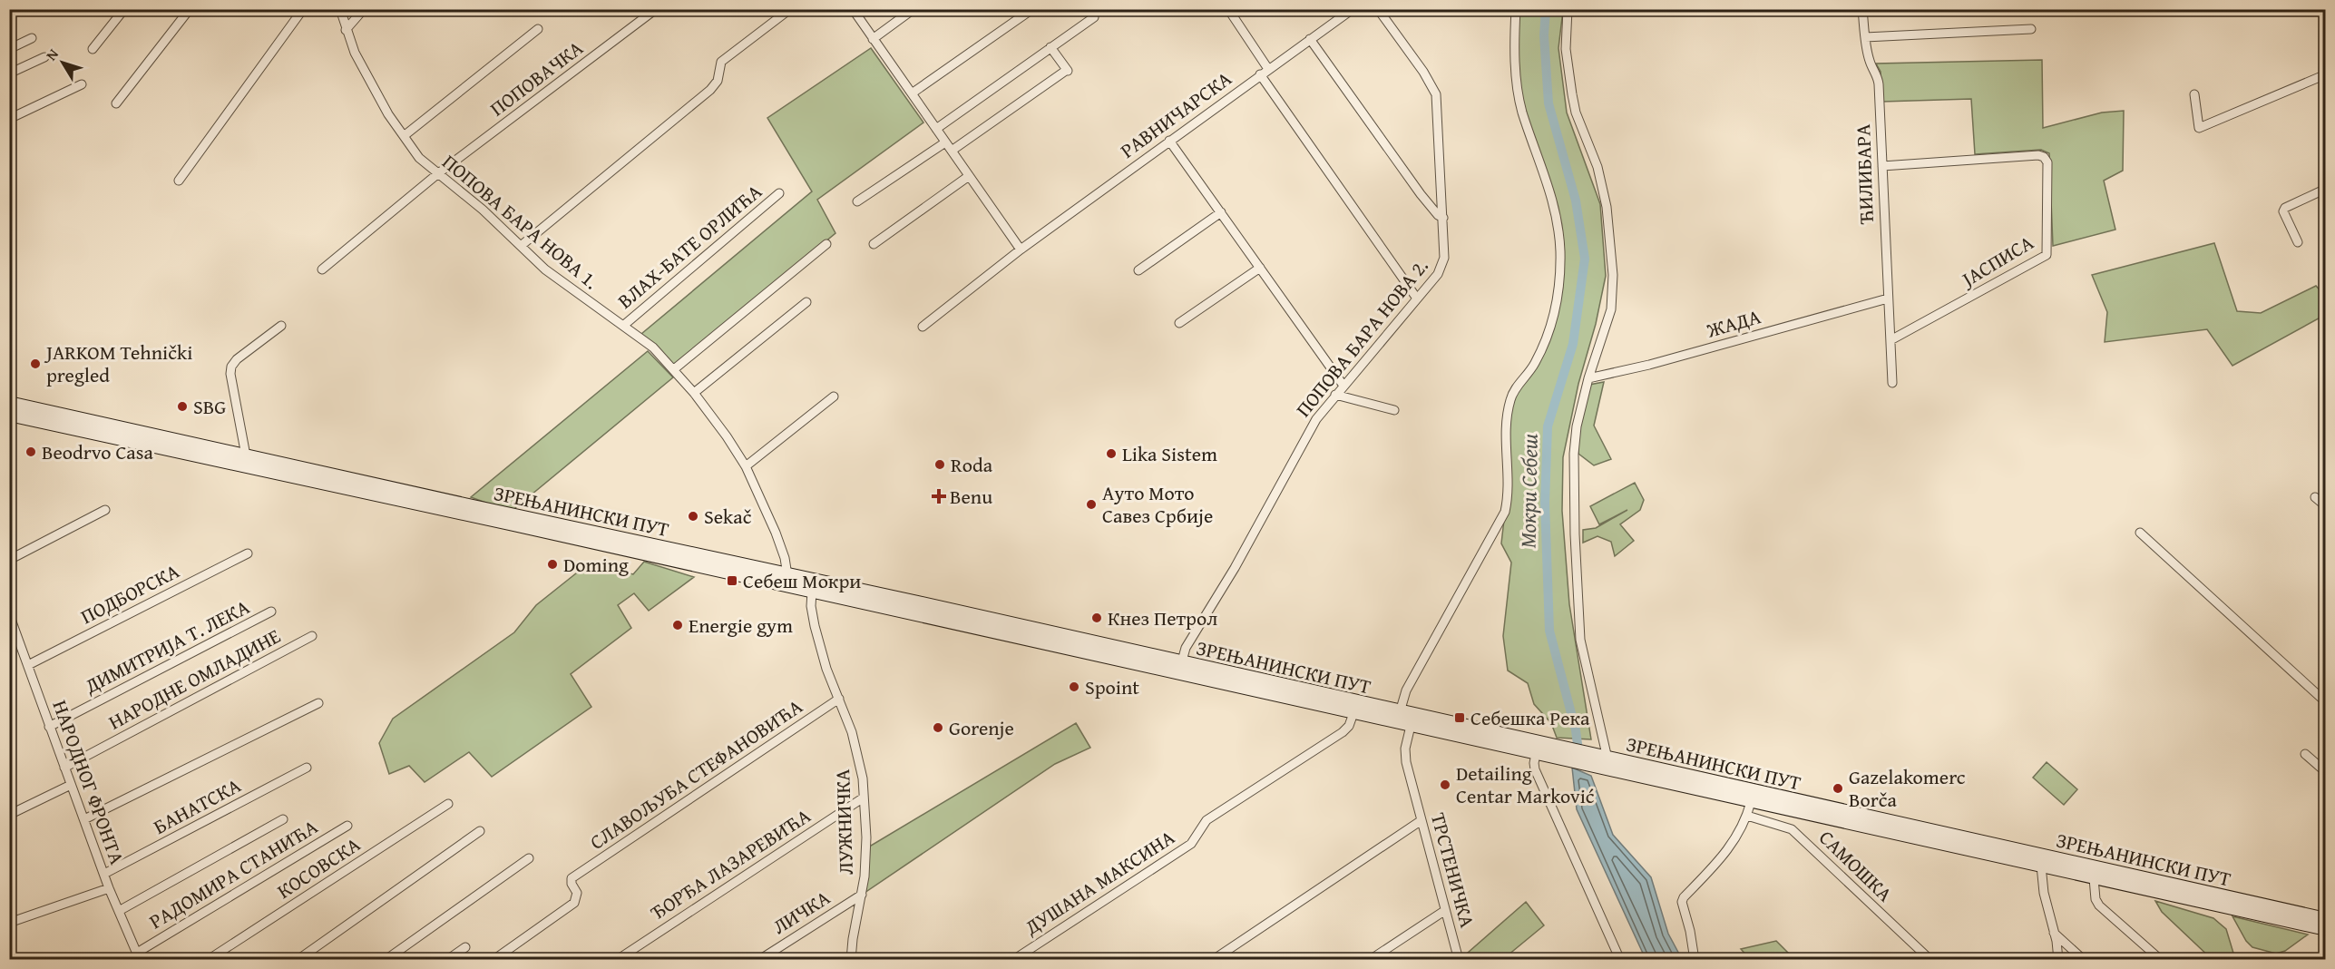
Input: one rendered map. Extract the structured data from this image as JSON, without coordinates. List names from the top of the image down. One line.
{"streets":{"main road":["ЗРЕЊАНИНСКИ ПУТ"],"street":["ПОПОВАЧКА","РАВНИЧАРСКА","ЋИЛИБАРА","ПОПОВА БАРА НОВА 1.","ВЛАХ-БАТЕ ОРЛИЋА","ЈАСПИСА","ЖАДА","ПОПОВА БАРА НОВА 2.","ПОДБОРСКА","ДИМИТРИЈА Т. ЛЕКА","НАРОДНЕ ОМЛАДИНЕ","СЛАВОЉУБА СТЕФАНОВИЋА","НАРОДНОГ ФРОНТА","БАНАТСКА","ЛУЖНИЧКА","ЂОРЂА ЛАЗАРЕВИЋА","САМОШКА","КОСОВСКА","ТРСТЕНИЧКА","РАДОМИРА СТАНИЋА","ДУШАНА МАКСИНА","ЛИЧКА"]},"crossings":[["ПОПОВАЧКА","ПОПОВА БАРА НОВА 1."],["ЋИЛИБАРА","ЈАСПИСА"],["ЋИЛИБАРА","ЖАДА"],["ПОПОВА БАРА НОВА 1.","ВЛАХ-БАТЕ ОРЛИЋА"],["ПОПОВА БАРА НОВА 1.","ЗРЕЊАНИНСКИ ПУТ"],["ПОПОВА БАРА НОВА 2.","ЗРЕЊАНИНСКИ ПУТ"],["ЗРЕЊАНИНСКИ ПУТ","ЛУЖНИЧКА"],["ЗРЕЊАНИНСКИ ПУТ","САМОШКА"],["ЗРЕЊАНИНСКИ ПУТ","ТРСТЕНИЧКА"],["ЗРЕЊАНИНСКИ ПУТ","ДУШАНА МАКСИНА"],["ПОДБОРСКА","НАРОДНОГ ФРОНТА"],["ДИМИТРИЈА Т. ЛЕКА","НАРОДНОГ ФРОНТА"],["НАРОДНЕ ОМЛАДИНЕ","НАРОДНОГ ФРОНТА"],["СЛАВОЉУБА СТЕФАНОВИЋА","ЛУЖНИЧКА"],["НАРОДНОГ ФРОНТА","БАНАТСКА"],["НАРОДНОГ ФРОНТА","РАДОМИРА СТАНИЋА"],["ЛУЖНИЧКА","ЂОРЂА ЛАЗАРЕВИЋА"],["ЛУЖНИЧКА","ЛИЧКА"]],"water":["Мокри Себеш"],"places":{"other":["JARKOM Tehnički pregled","SBG","Beodrvo Casa","Lika Sistem","Roda","Ауто Мото Савез Србије","Sekač","Doming","Кнез Петрол","Energie gym","Spoint","Gorenje","Detailing Centar Marković","Gazelakomerc Borča"],"health":["Benu"],"transit":["Себеш Мокри","Себешка Река"]},"north":"top left"}
